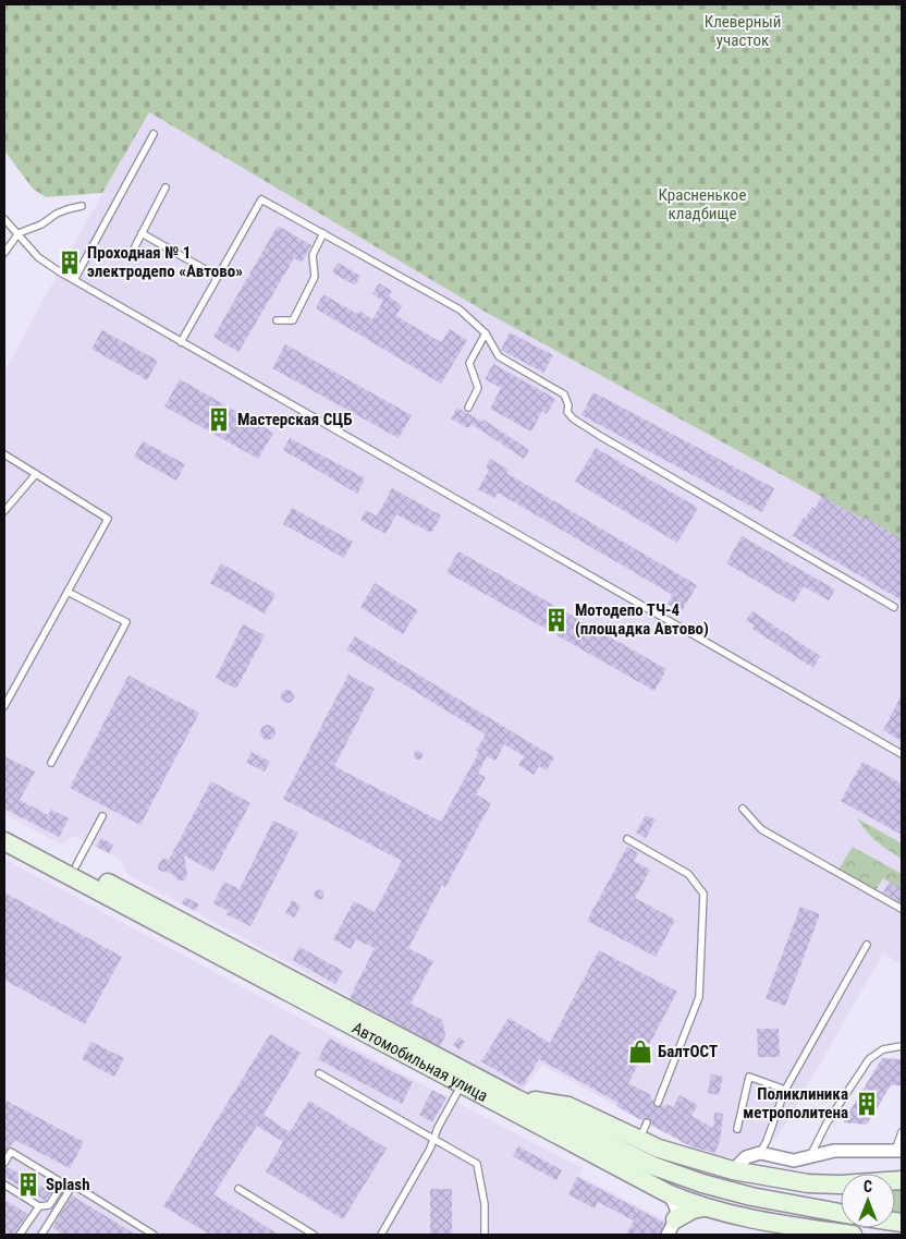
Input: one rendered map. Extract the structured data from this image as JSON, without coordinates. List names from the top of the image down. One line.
{"streets":{"main road":["Автомобильная улица"]},"parks":["Клеверный участок","Красненькое кладбище"],"places":{"building":["Проходная № 1 электродепо «Автово»","Мастерская СЦБ","Мотодепо ТЧ-4 (площадка Автово)","Поликлиника метрополитена","Splash"],"shop":["БалтОСТ"]},"north":"top"}
